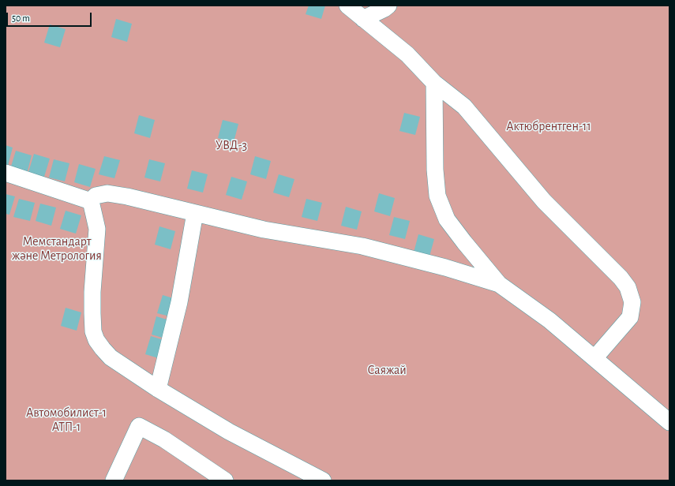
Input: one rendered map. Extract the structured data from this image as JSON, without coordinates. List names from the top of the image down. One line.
{"parks":["Актюбрентген-11","УВД-3","Мемстандарт және Метрология","Саяжай","Автомобилист-1 АТП-1"],"scale_bar":"50 m"}
